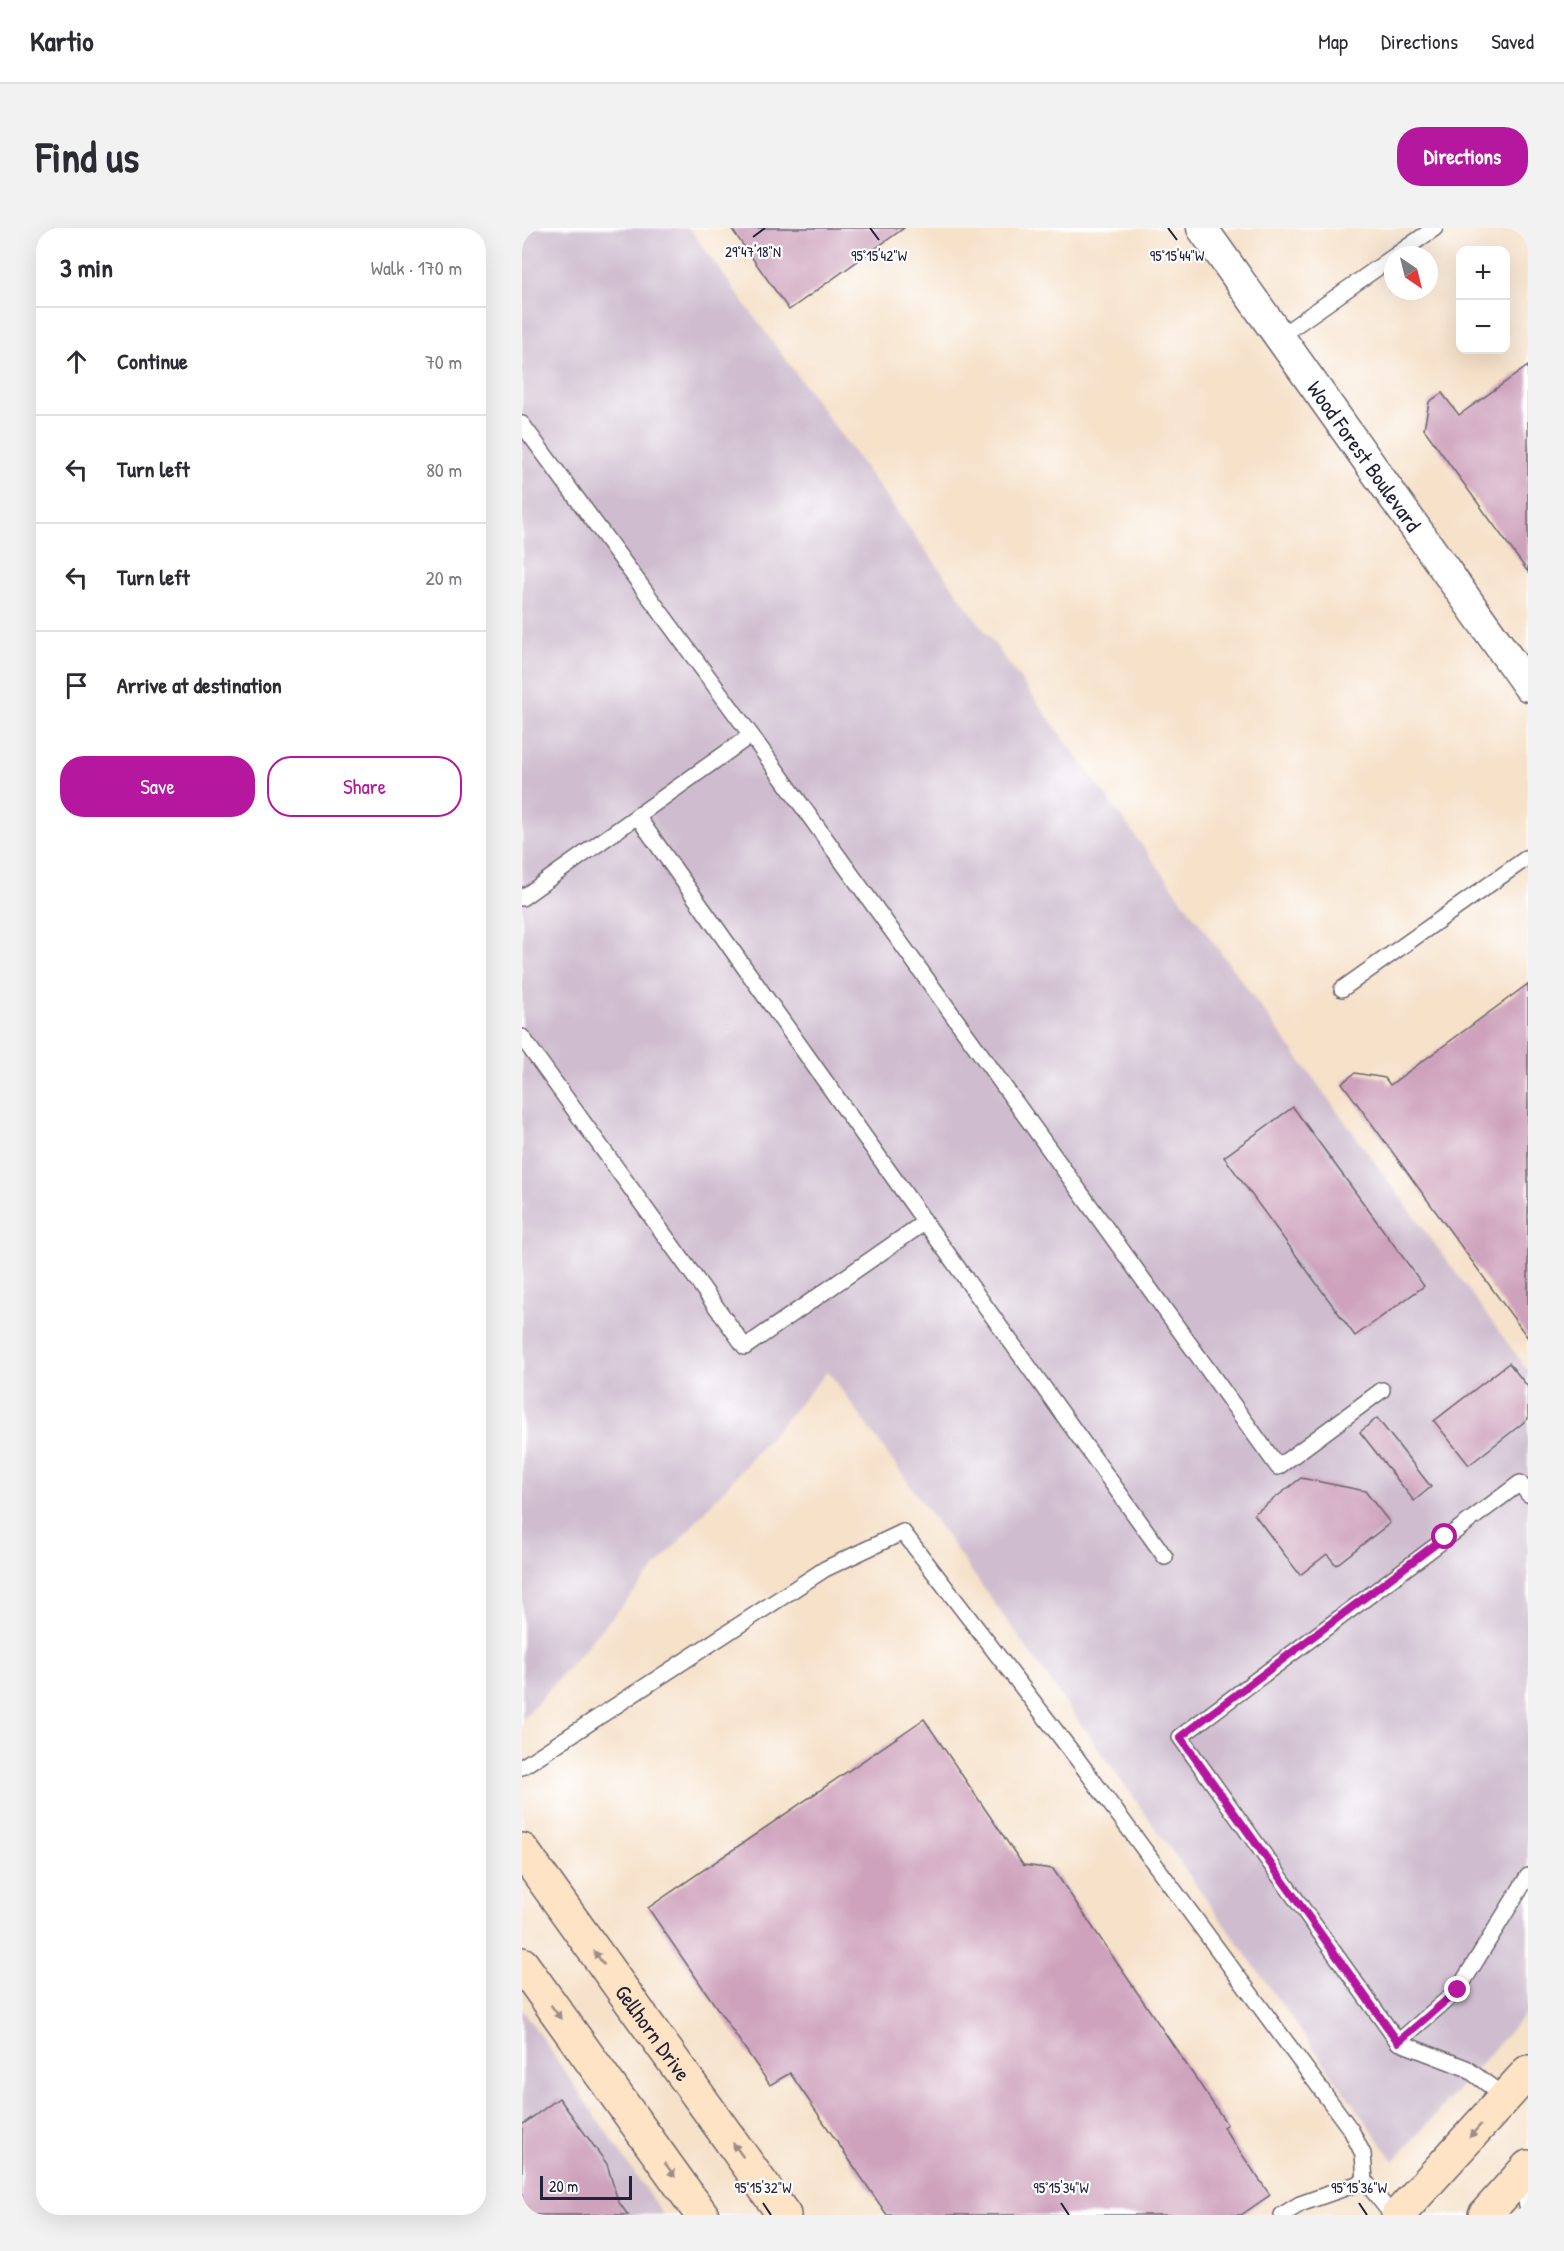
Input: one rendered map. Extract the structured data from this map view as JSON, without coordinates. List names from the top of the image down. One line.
{"streets":{"main road":["Gellhorn Drive"],"street":["Wood Forest Boulevard"]},"scale_bar":"20 m","north":"bottom right","page":{"header":"Kartio","nav":["Map","Directions","Saved"],"buttons":["Directions",["Save","Share"]],"title":"Find us","heading":["3 min","Walk · 170 m"],"map_buttons":["+","−"],"list":[["Continue","70 m"],["Turn left","80 m"],["Turn left","20 m"],"Arrive at destination"],"scale":"20 m"},"coordinates":["29°47'18\"N","95°15'42\"W","95°15'44\"W","95°15'32\"W","95°15'34\"W","95°15'36\"W"]}
